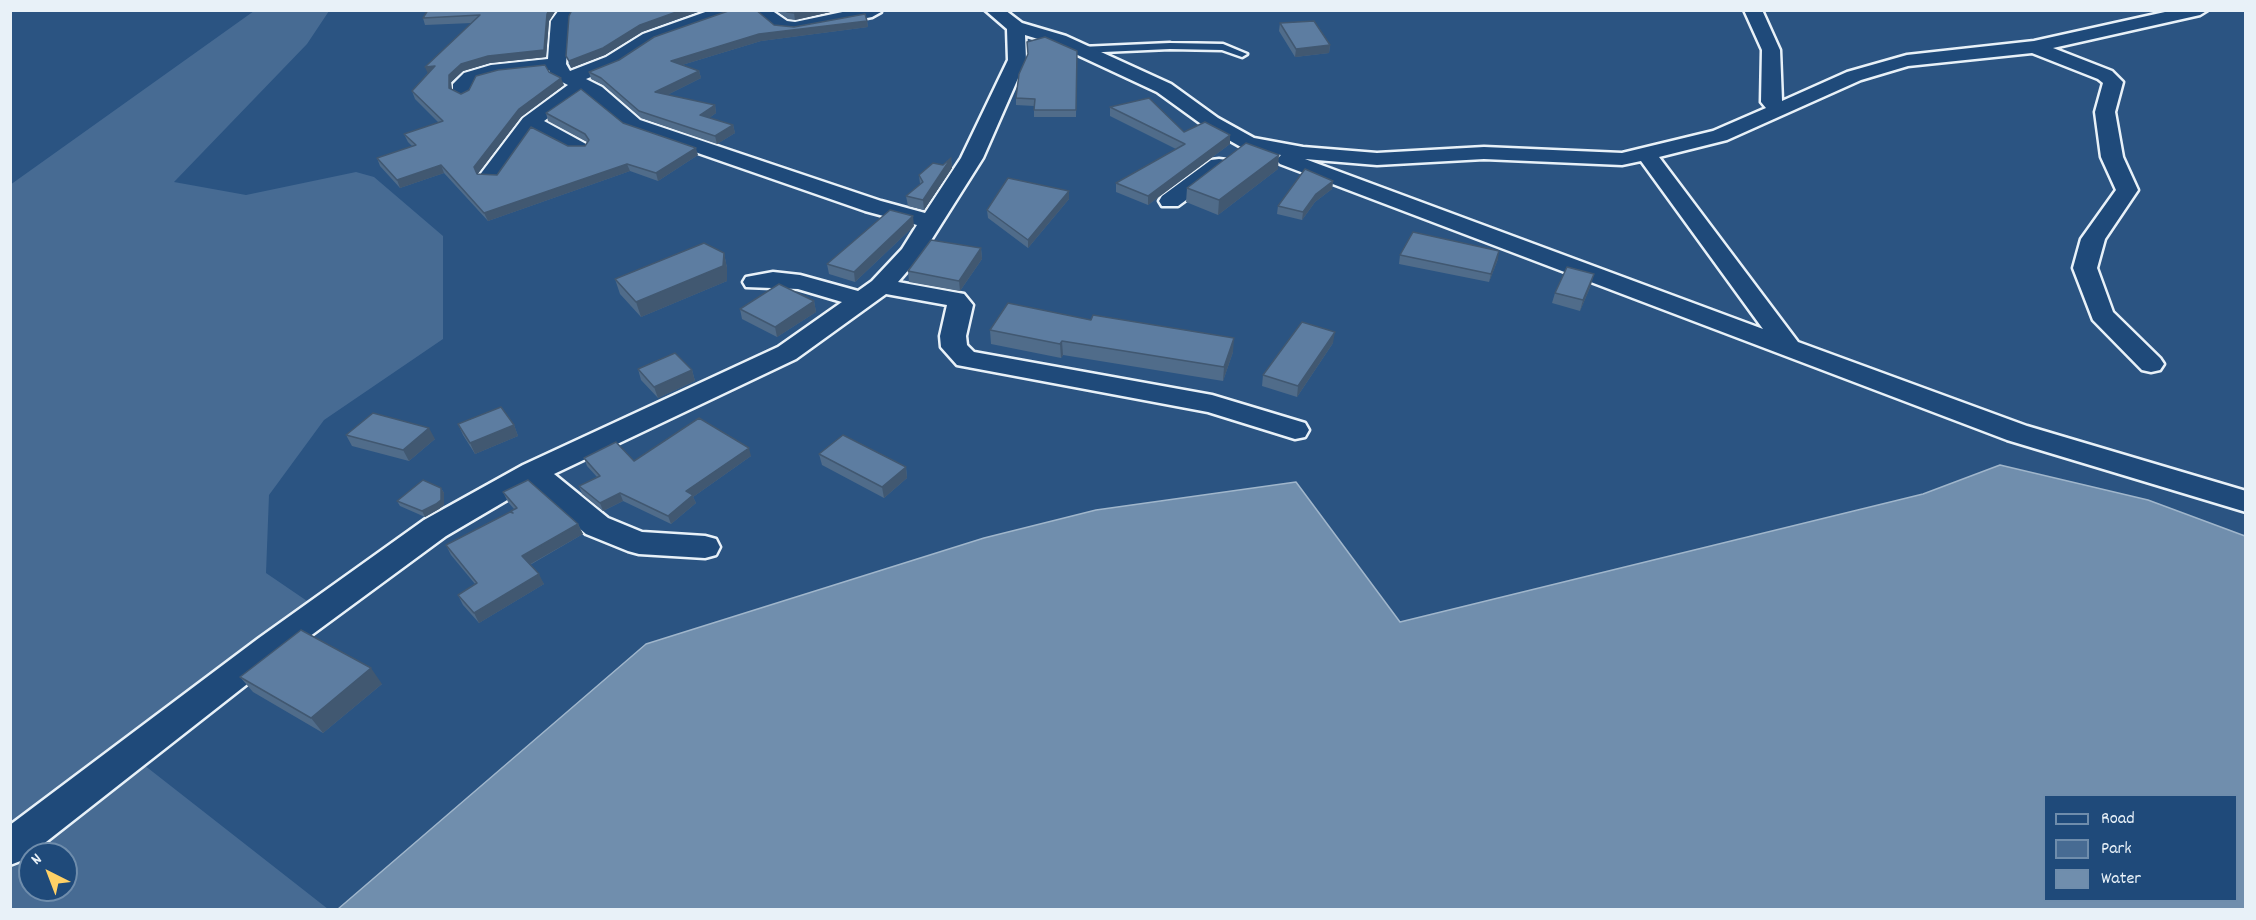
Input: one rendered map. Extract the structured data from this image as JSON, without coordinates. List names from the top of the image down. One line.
{"legend":["Road","Park","Water"],"north":"top left"}
